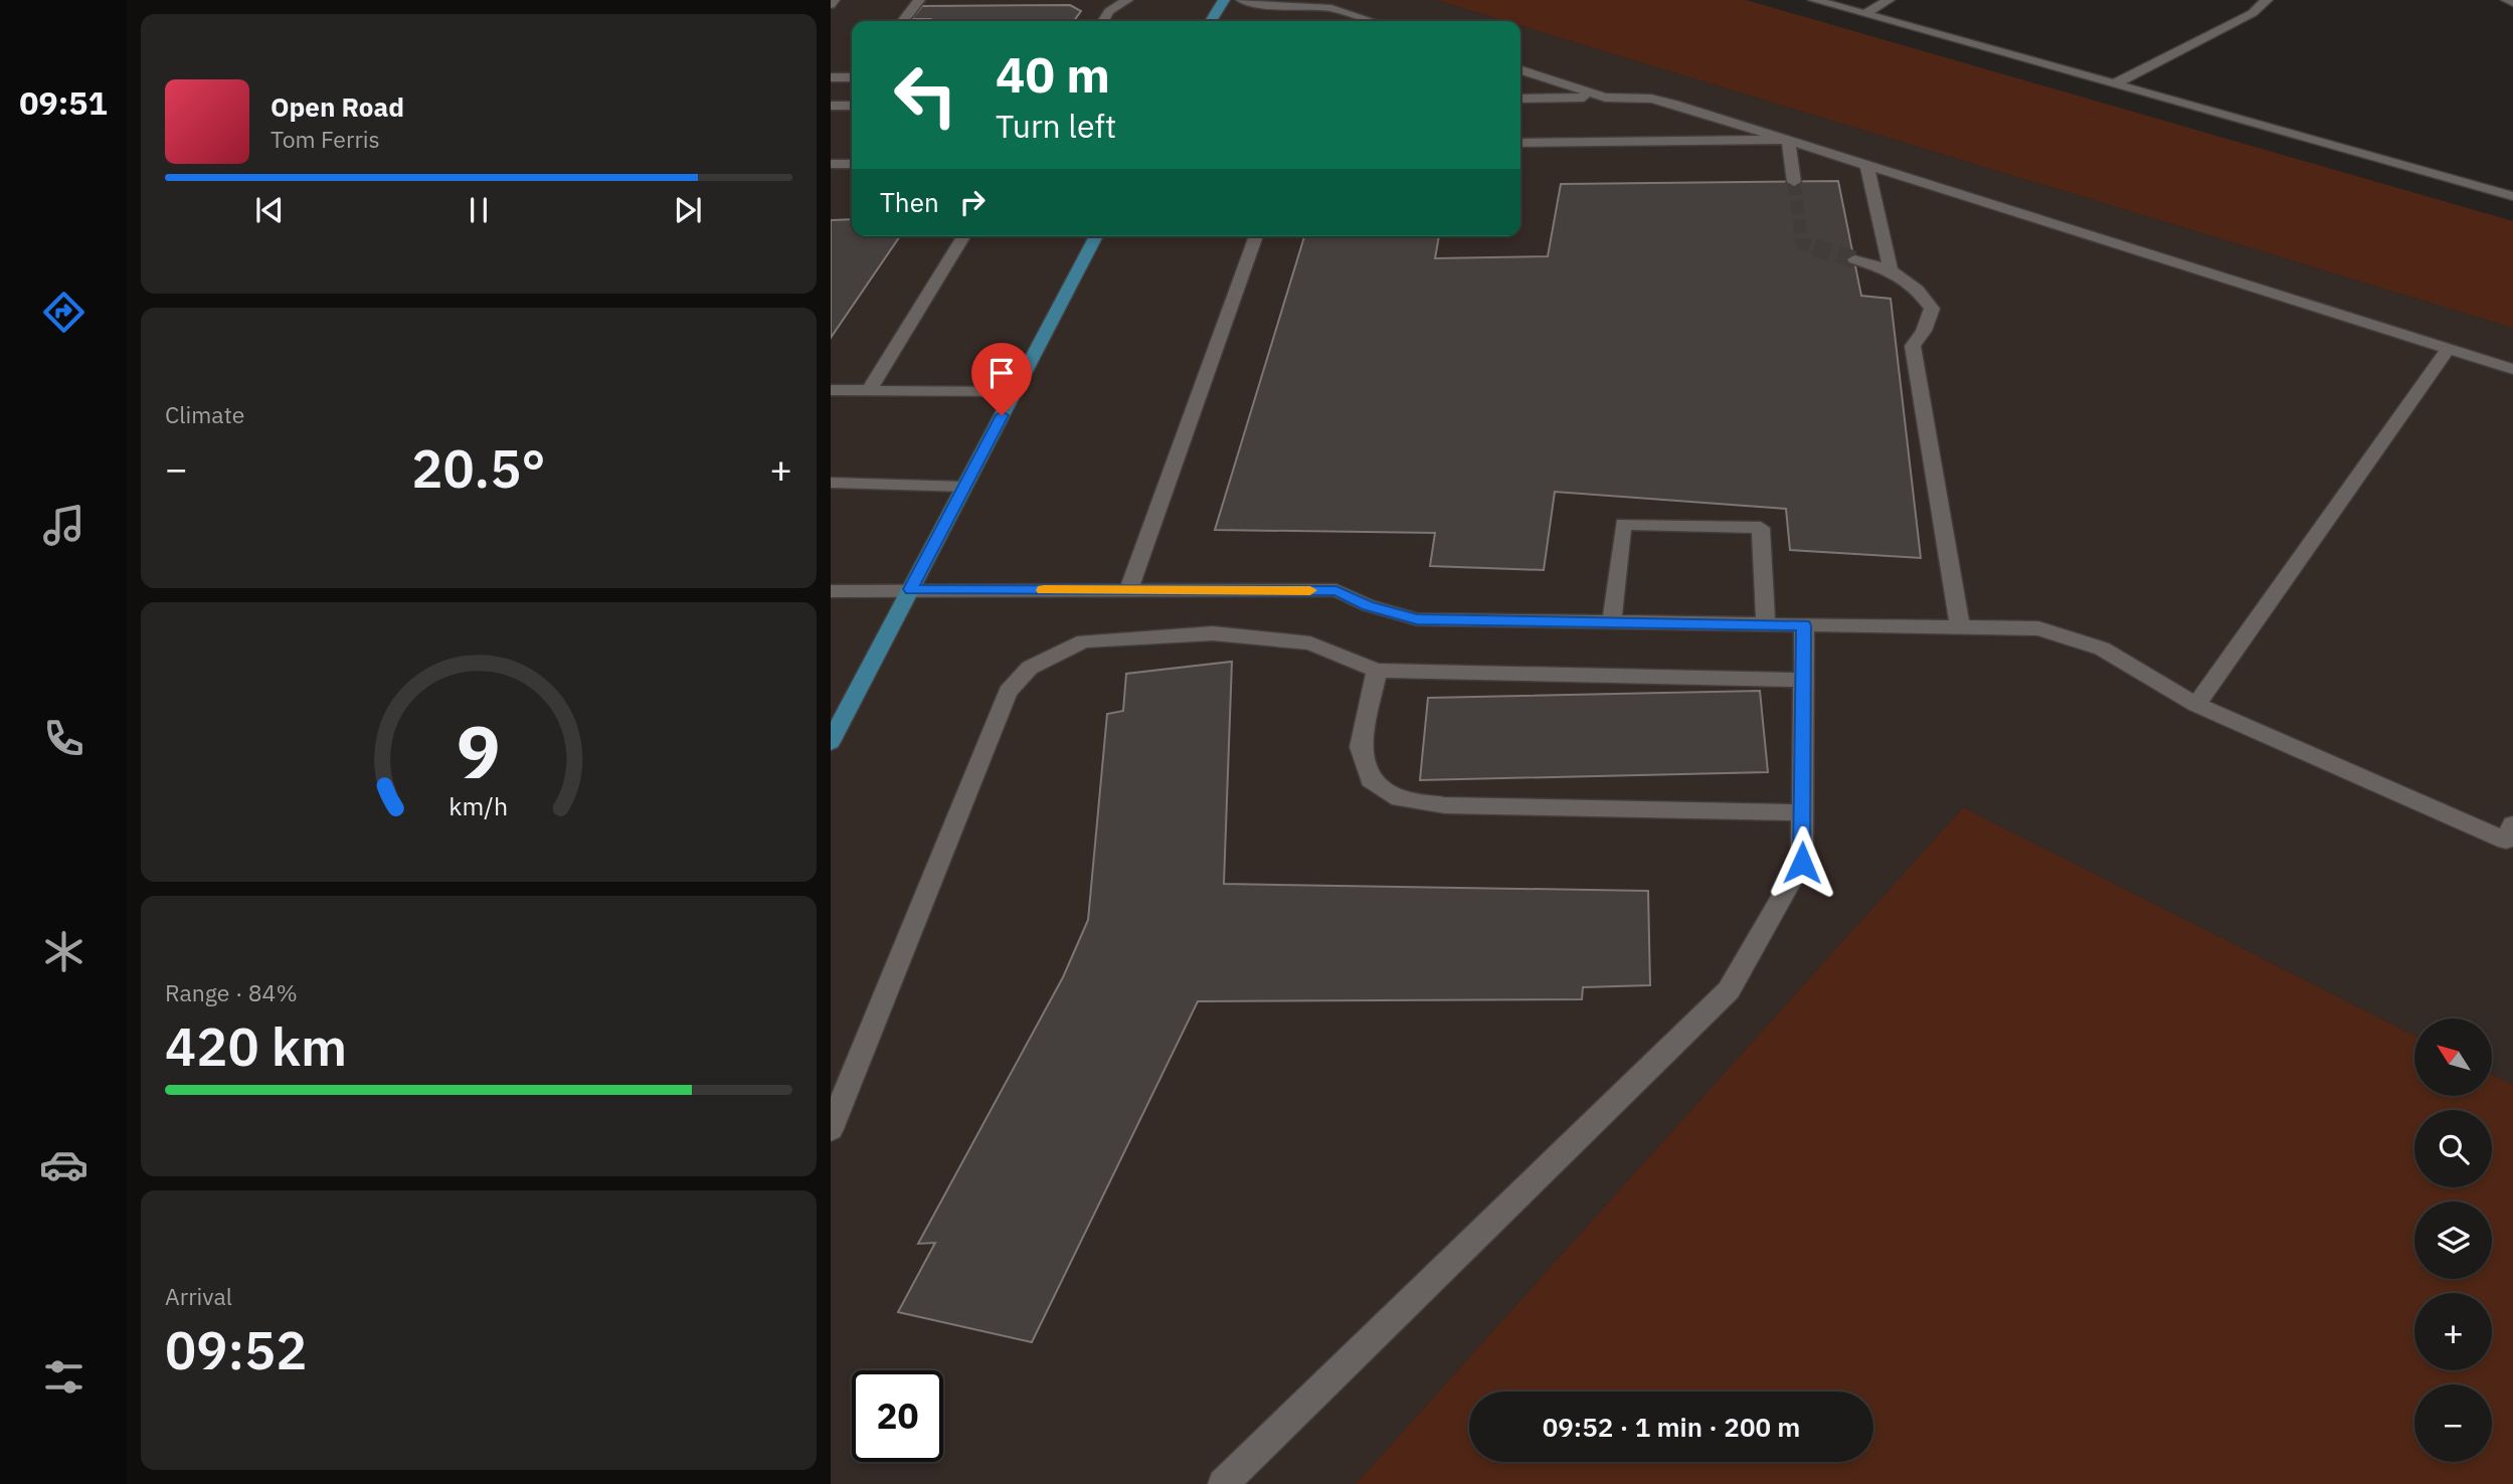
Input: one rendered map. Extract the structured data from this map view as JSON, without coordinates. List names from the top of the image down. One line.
{"north":"top left","page":{"tabs":"09:51","turn":["40 m","Turn left"],"song":["Open Road","Tom Ferris"],"then":"Then","tile":["Climate",["Range · 84%","420 km"],["Arrival","09:52"]],"heat":["−","20.5°","+"],"map_buttons":["+","−"],"limit":"20","trip":"09:52 · 1 min · 200 m","gauge":["9","km/h"]}}
